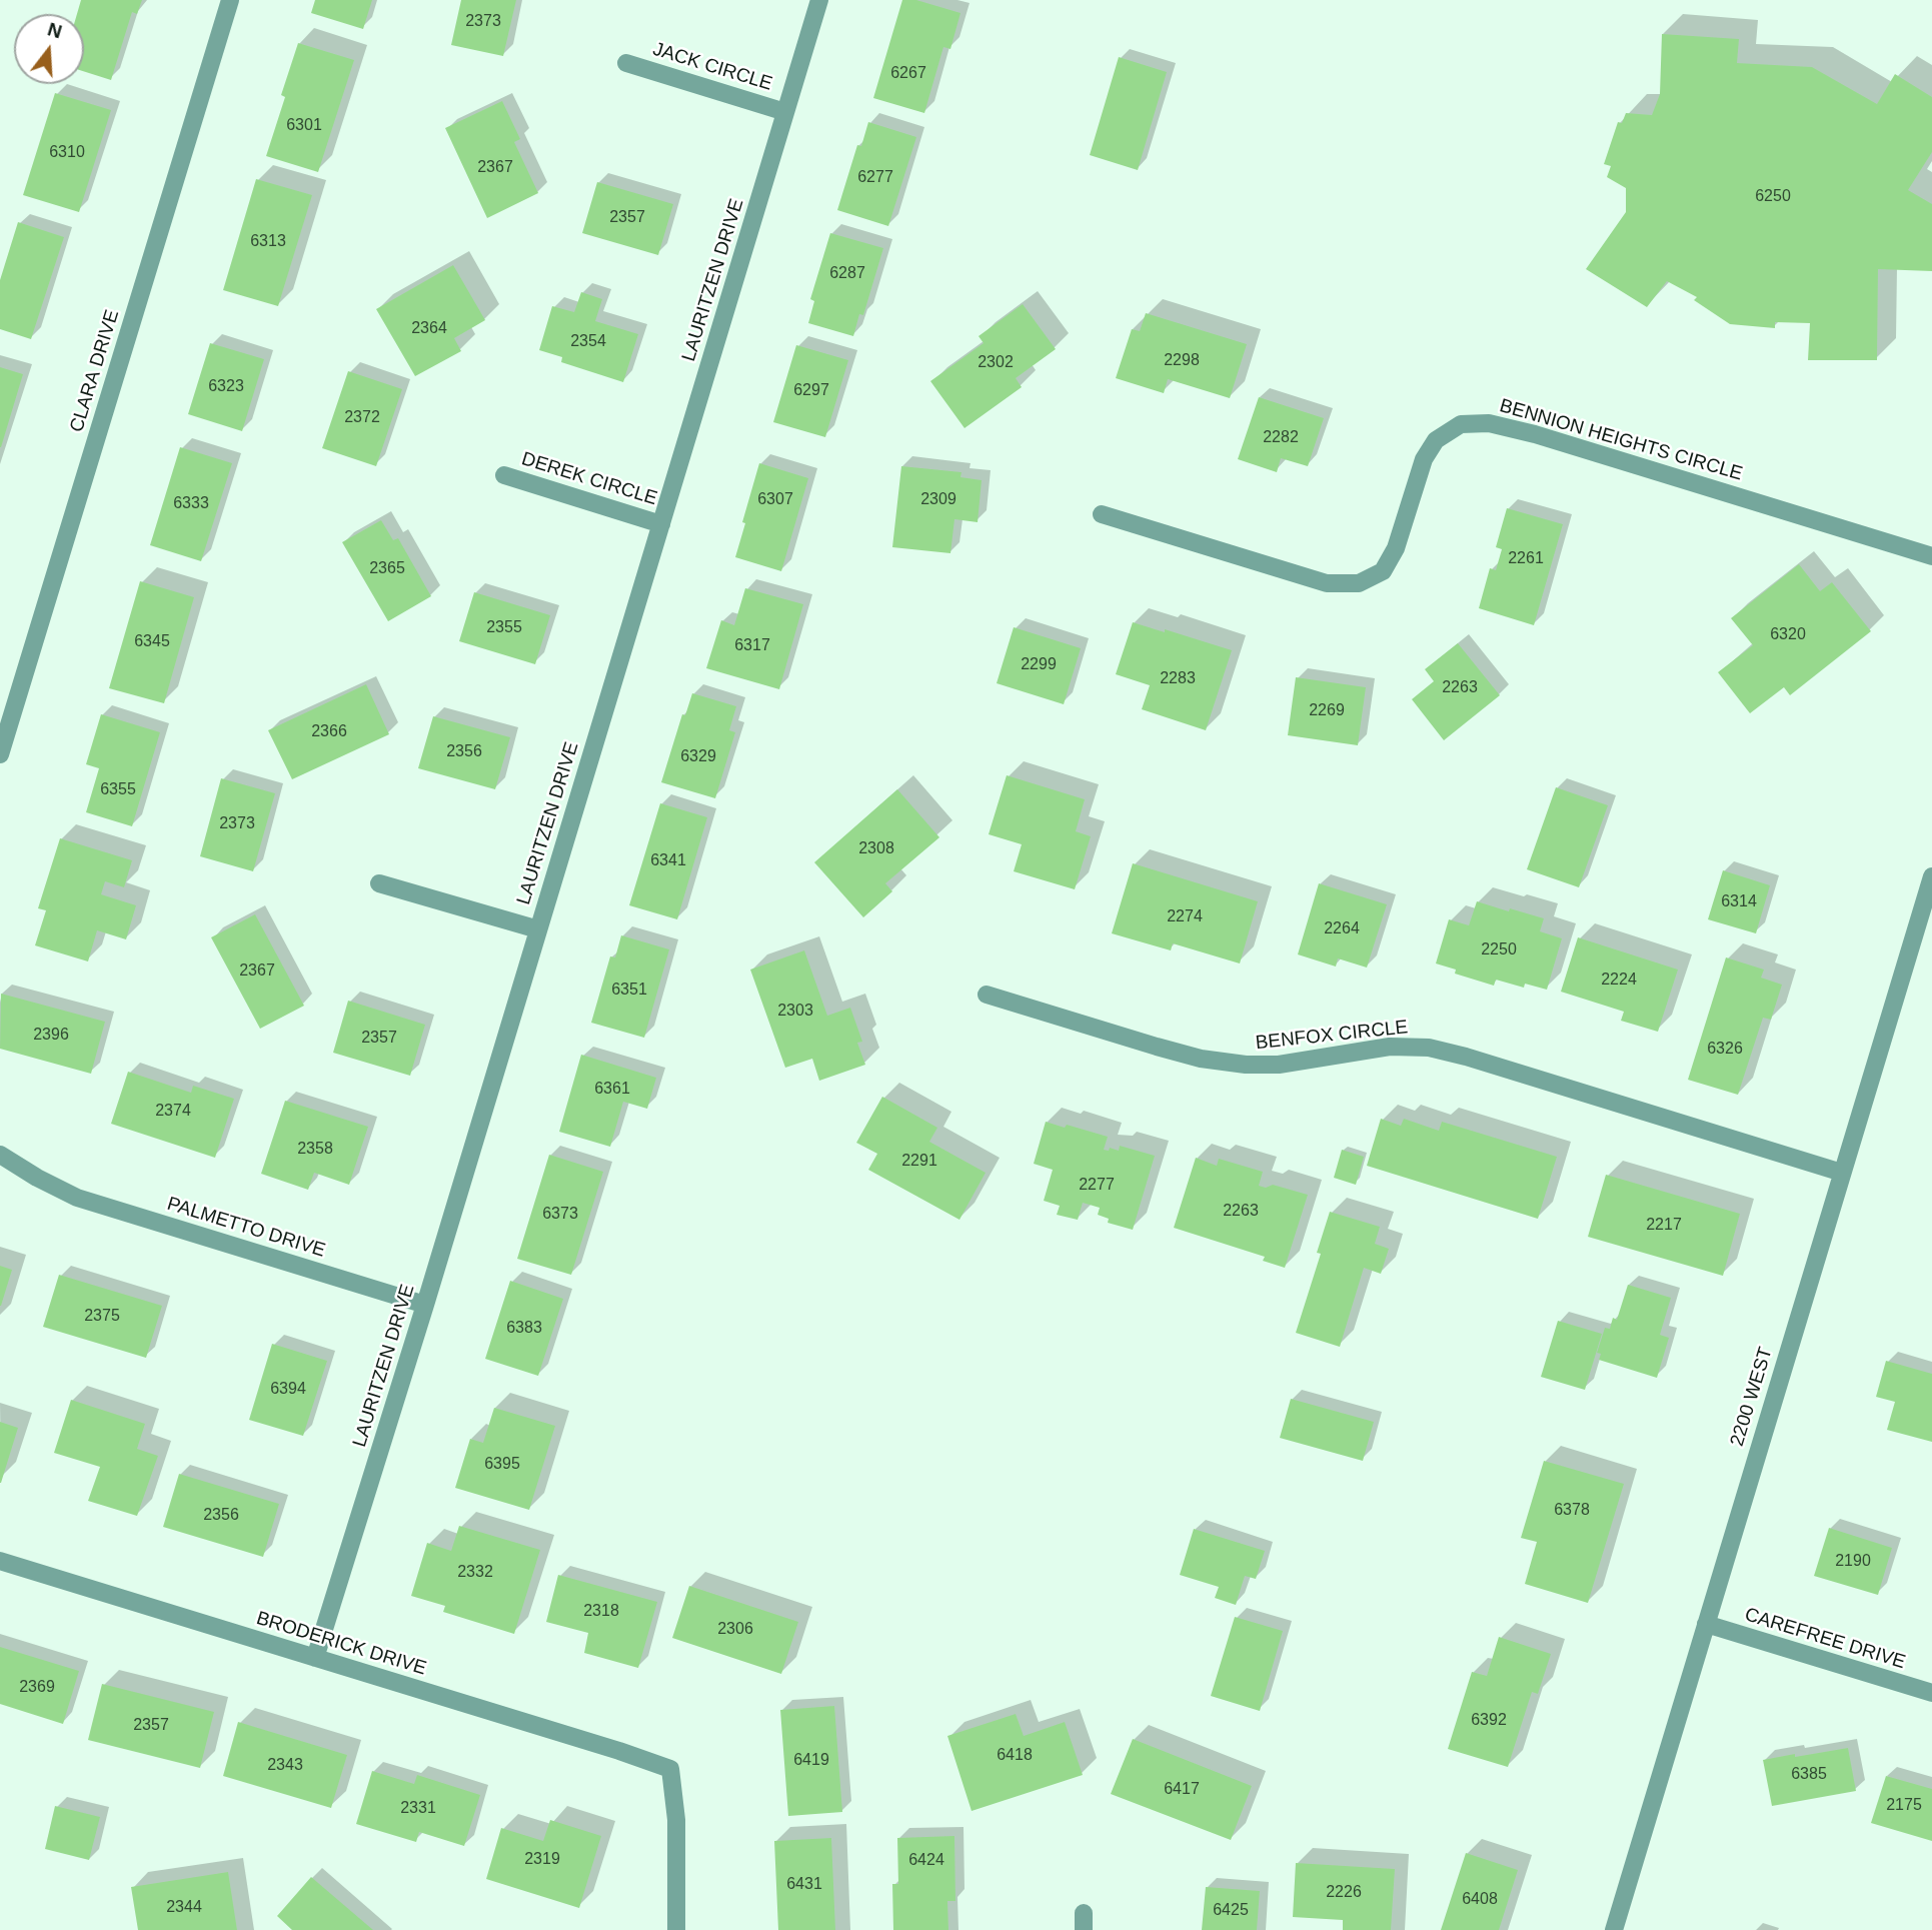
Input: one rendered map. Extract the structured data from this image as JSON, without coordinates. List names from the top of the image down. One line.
{"streets":{"street":["JACK CIRCLE","LAURITZEN DRIVE","CLARA DRIVE","BENNION HEIGHTS CIRCLE","DEREK CIRCLE","BENFOX CIRCLE","PALMETTO DRIVE","2200 WEST","CAREFREE DRIVE","BRODERICK DRIVE"]},"crossings":[["JACK CIRCLE","LAURITZEN DRIVE"],["LAURITZEN DRIVE","DEREK CIRCLE"],["LAURITZEN DRIVE","PALMETTO DRIVE"],["LAURITZEN DRIVE","BRODERICK DRIVE"],["BENFOX CIRCLE","2200 WEST"],["2200 WEST","CAREFREE DRIVE"]],"house_numbers":["2373","6267","6301","6310","2367","6277","6250","2357","6313","6287","2364","2354","2298","2302","6323","6297","2372","2282","6307","2309","6333","2261","2365","2355","6320","6345","6317","2299","2283","2263","2269","2366","2356","6329","6355","2373","2308","6341","6314","2274","2264","2250","2367","2224","6351","2303","2396","2357","6326","6361","2374","2358","2291","2277","2263","6373","2217","2375","6383","6394","6395","6378","2356","2190","2332","2318","2306","2369","6392","2357","6418","6419","2343","6385","6417","2175","2331","2319","6424","6431","2226","6408","2344","6425"],"north":"top"}
